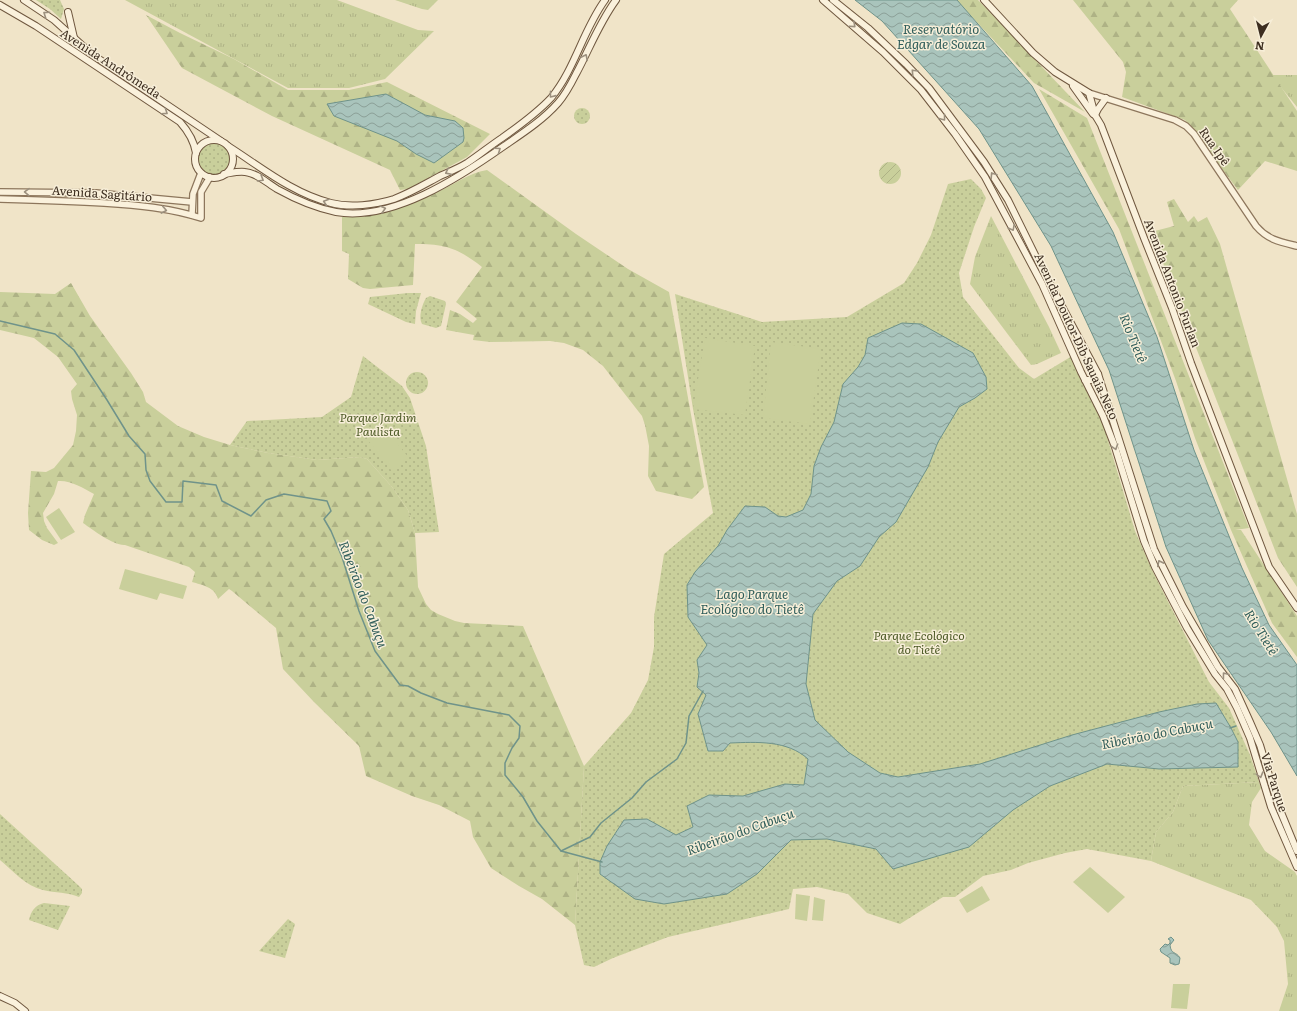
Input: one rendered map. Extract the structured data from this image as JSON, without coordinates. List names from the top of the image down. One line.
{"streets":{"main road":["Avenida Andrômeda","Avenida Antonio Furlan","Avenida Doutor Dib Sauaia Neto","Via Parque"],"street":["Rua Ipê","Avenida Sagitário"]},"crossings":[["Avenida Andrômeda","Avenida Sagitário"],["Rua Ipê","Avenida Antonio Furlan"],["Avenida Doutor Dib Sauaia Neto","Via Parque"]],"water":["Reservatório Edgar de Souza","Rio Tietê","Lago Parque Ecológico do Tietê","Ribeirão do Cabuçu"],"parks":["Parque Jardim Paulista","Parque Ecológico do Tietê"],"north":"bottom"}
